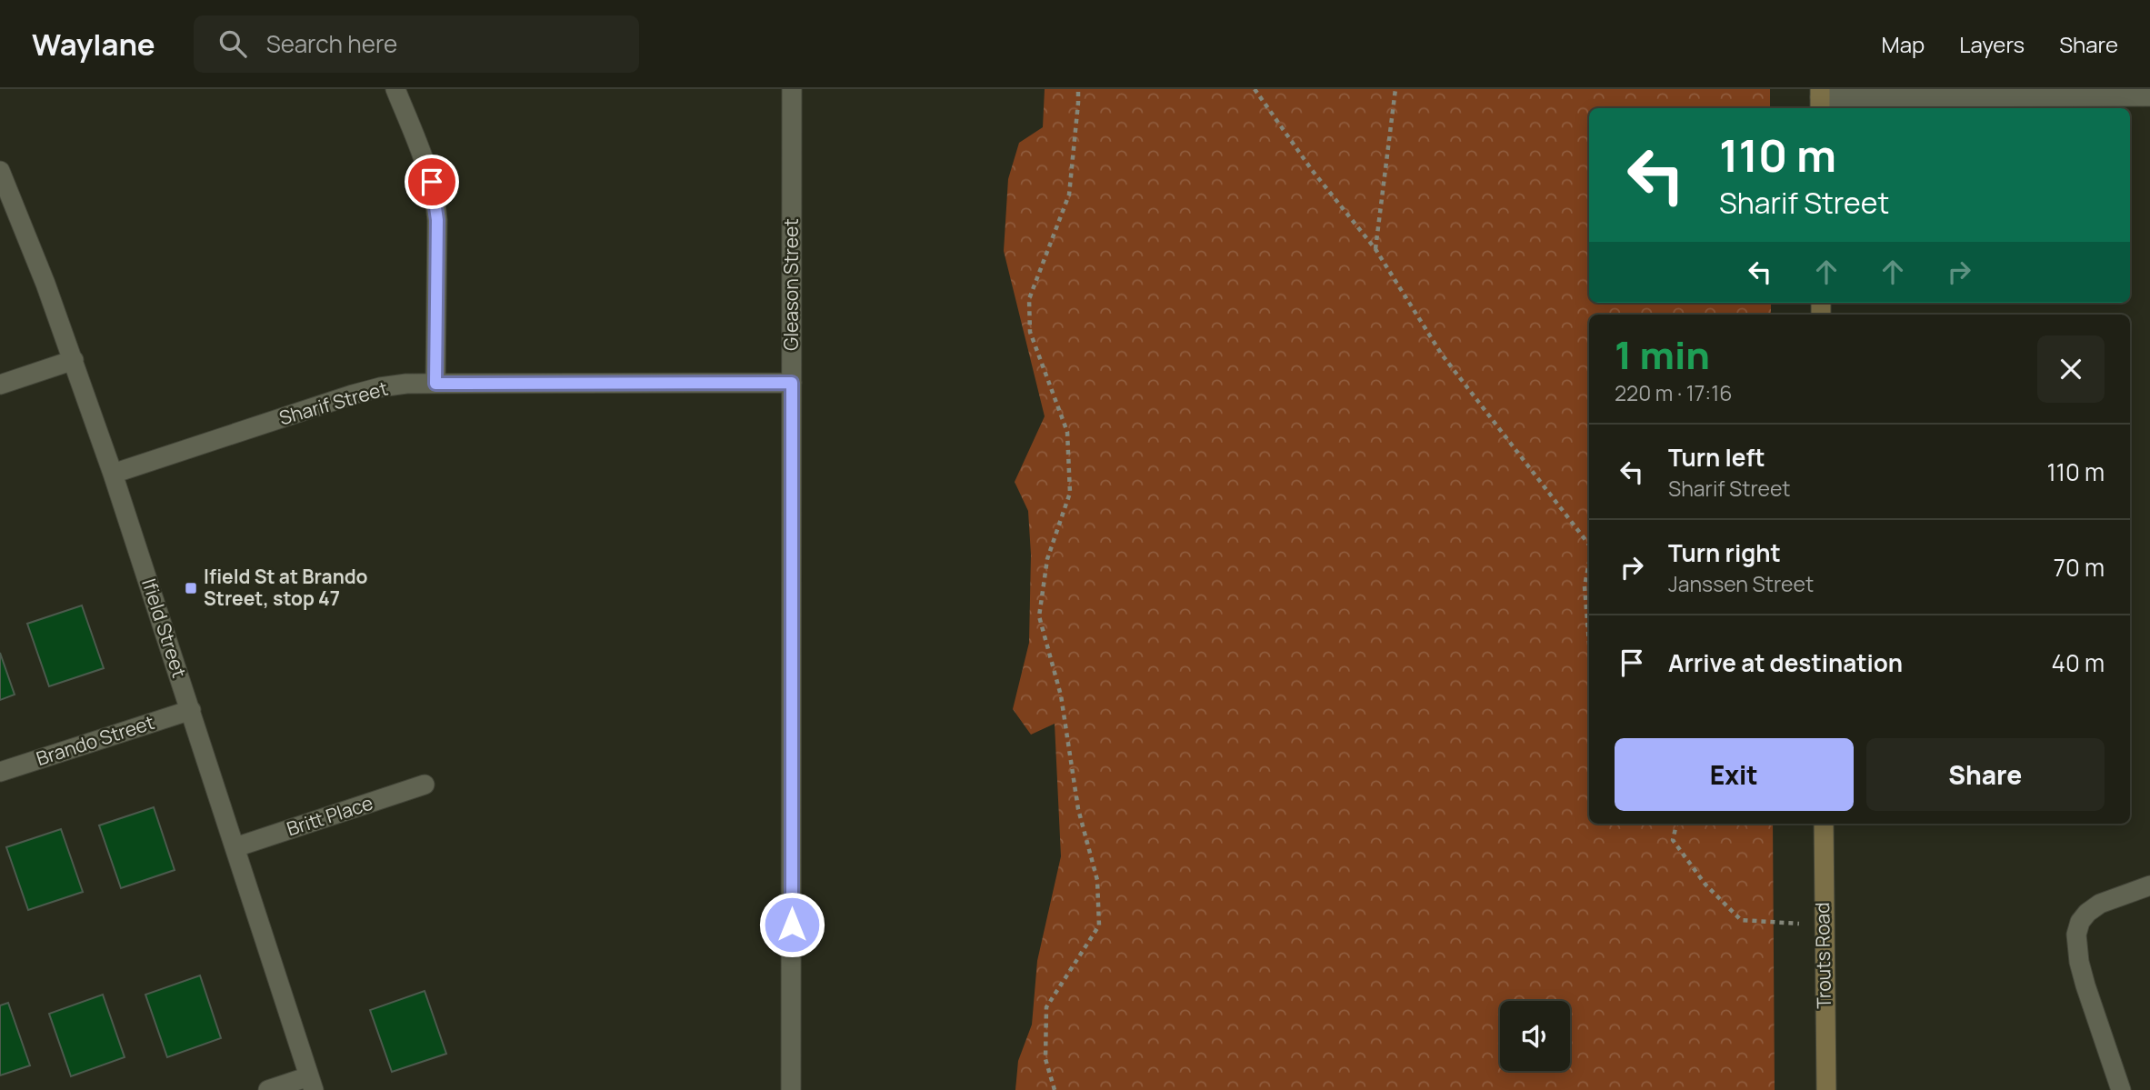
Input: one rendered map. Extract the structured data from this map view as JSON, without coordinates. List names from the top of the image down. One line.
{"streets":{"street":["Gleason Street","Sharif Street","Ifield Street","Brando Street","Britt Place","Trouts Road"]},"crossings":[["Gleason Street","Sharif Street"],["Sharif Street","Ifield Street"],["Ifield Street","Brando Street"],["Ifield Street","Britt Place"]],"places":{"transit":["Ifield St at Brando Street, stop 47"]},"page":{"header":"Waylane","search":"Search here","nav":["Map","Layers","Share"],"turn":["110 m","Sharif Street"],"heading":["1 min","220 m · 17:16"],"list":[{"name":"Turn left","note":"Sharif Street","value":"110 m"},{"name":"Turn right","note":"Janssen Street","value":"70 m"},{"name":"Arrive at destination","value":"40 m"}],"buttons":["Exit","Share"]}}
